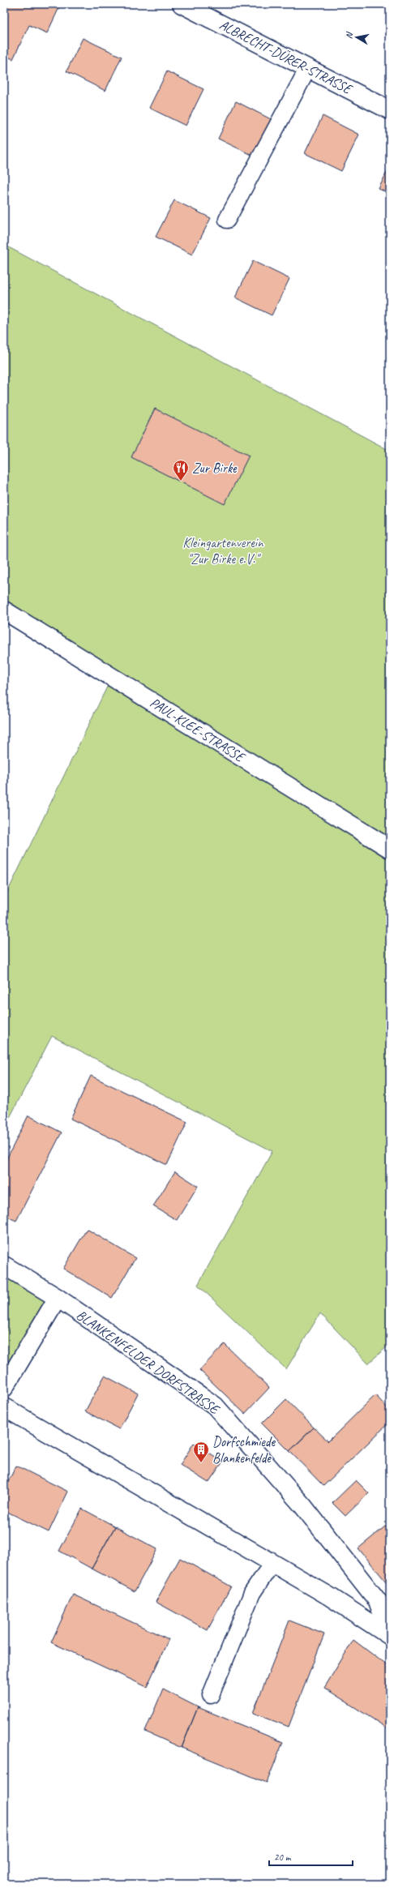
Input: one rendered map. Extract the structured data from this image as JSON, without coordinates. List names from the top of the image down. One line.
{"streets":{"street":["ALBRECHT-DÜRER-STRASSE","PAUL-KLEE-STRASSE","BLANKENFELDER DORFSTRASSE"]},"parks":["Kleingartenverein \"Zur Birke e.V.\""],"places":{"restaurant":["Zur Birke"],"building":["Dorfschmiede Blankenfelde"]},"scale_bar":"20 m","north":"left"}
